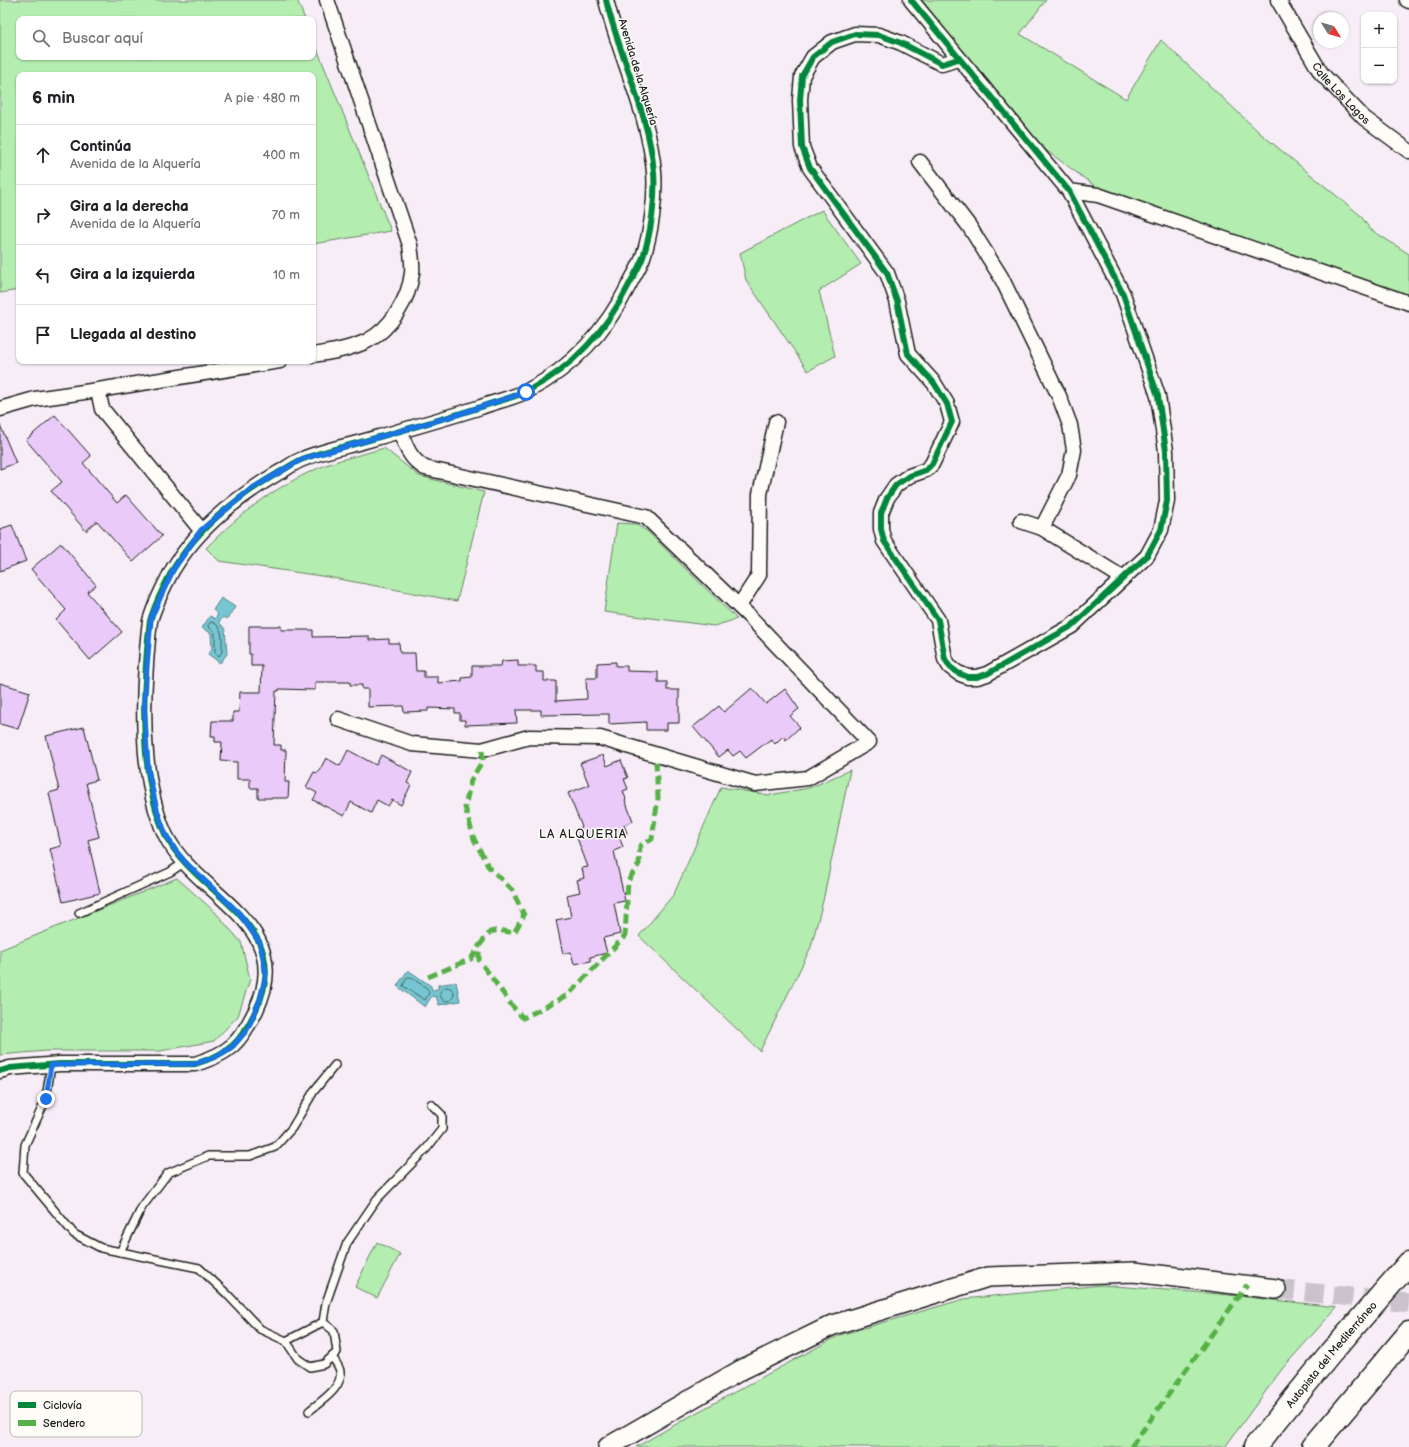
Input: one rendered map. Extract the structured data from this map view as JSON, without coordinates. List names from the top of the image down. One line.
{"streets":{"highway":["Autopista del Mediterráneo"],"street":["Avenida de la Alquería","Calle Los Lagos"]},"districts":["LA ALQUERIA"],"legend":["Ciclovía","Sendero"],"north":"bottom right","page":{"map_buttons":["+","−"],"search":"Buscar aquí","heading":["6 min","A pie · 480 m"],"list":[["Continúa","Avenida de la Alquería","400 m"],["Gira a la derecha","Avenida de la Alquería","70 m"],["Gira a la izquierda","10 m"],"Llegada al destino"]}}
